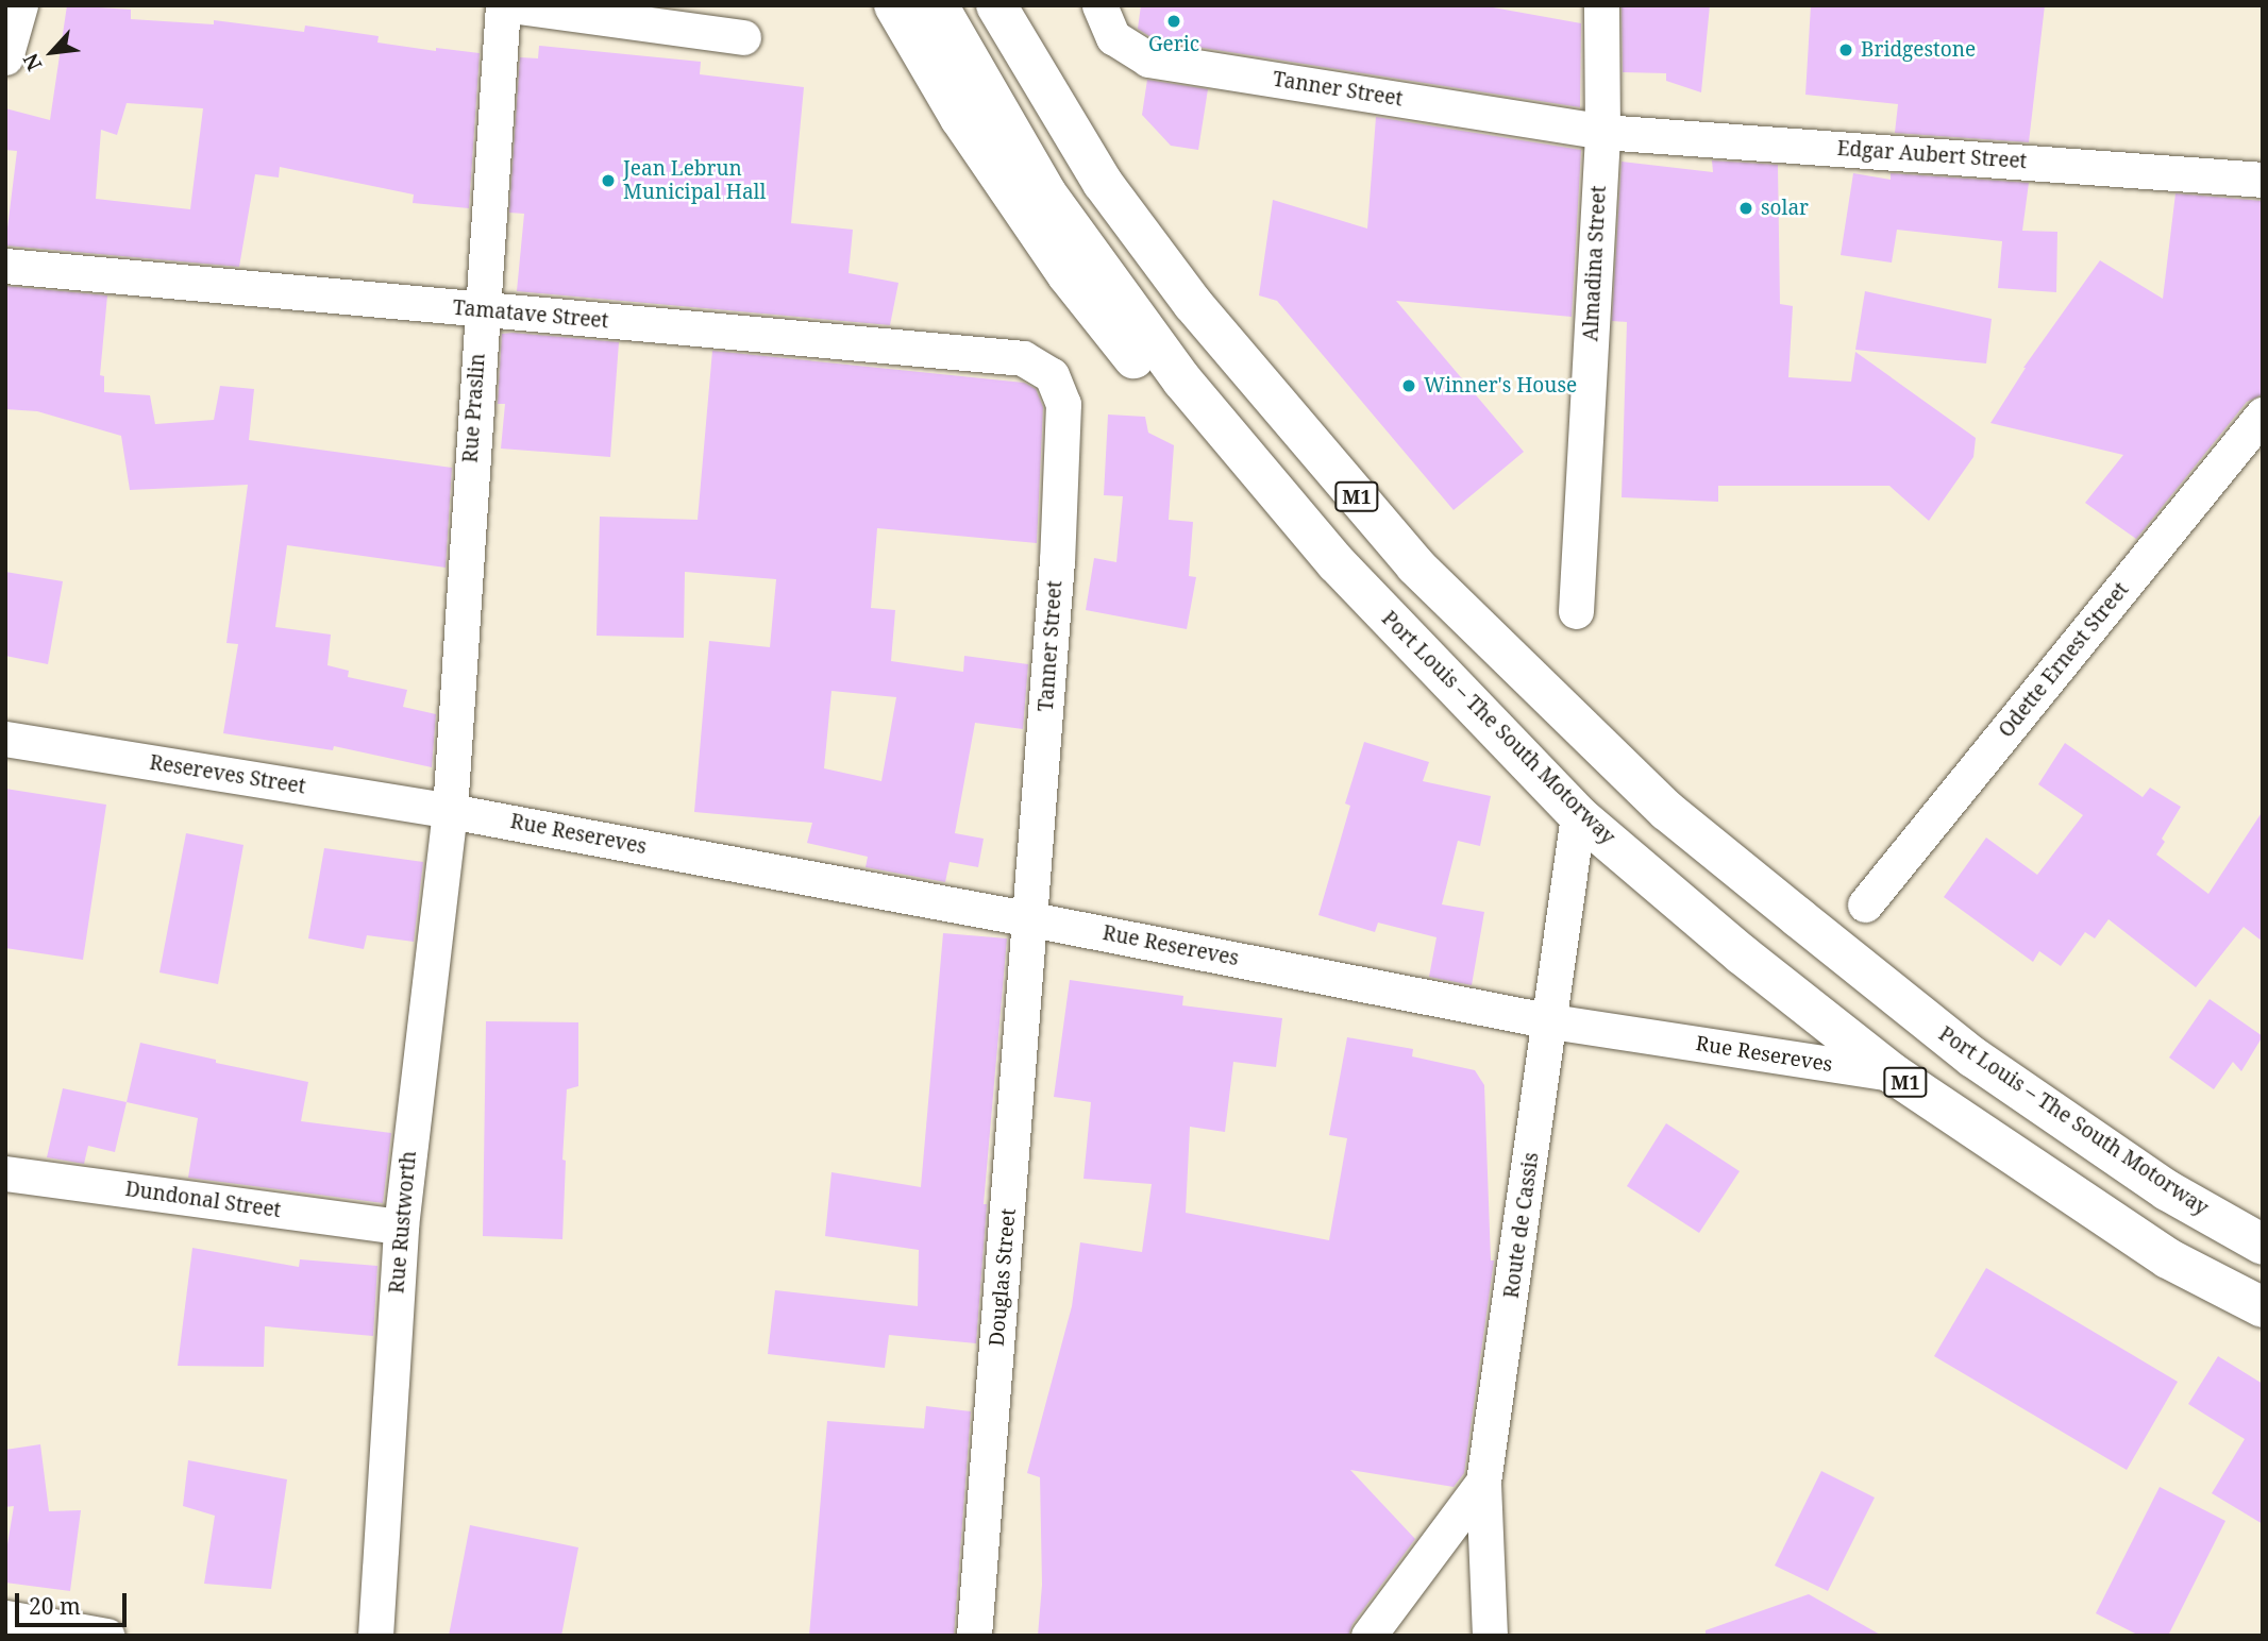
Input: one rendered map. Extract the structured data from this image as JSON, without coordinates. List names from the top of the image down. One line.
{"streets":{"highway":["M1","Port Louis – The South Motorway"],"street":["Tanner Street","Edgar Aubert Street","Almadina Street","Tamatave Street","Rue Praslin","Odette Ernest Street","Resereves Street","Rue Resereves","Dundonal Street","Rue Rustworth","Route de Cassis","Douglas Street"]},"crossings":[["Tanner Street","Edgar Aubert Street"],["Tanner Street","Almadina Street"],["Tanner Street","Tamatave Street"],["Tanner Street","Rue Resereves"],["Tanner Street","Douglas Street"],["Edgar Aubert Street","Almadina Street"],["Tamatave Street","Rue Praslin"],["Rue Praslin","Resereves Street"],["Rue Praslin","Rue Resereves"],["Rue Praslin","Rue Rustworth"],["Port Louis – The South Motorway","Rue Resereves"],["Port Louis – The South Motorway","Route de Cassis"],["Resereves Street","Rue Resereves"],["Resereves Street","Rue Rustworth"],["Rue Resereves","Rue Rustworth"],["Rue Resereves","Route de Cassis"],["Rue Resereves","Douglas Street"],["Dundonal Street","Rue Rustworth"]],"places":["Geric","Bridgestone","Jean Lebrun Municipal Hall","solar","Winner's House"],"scale_bar":"20 m","north":"bottom left"}
